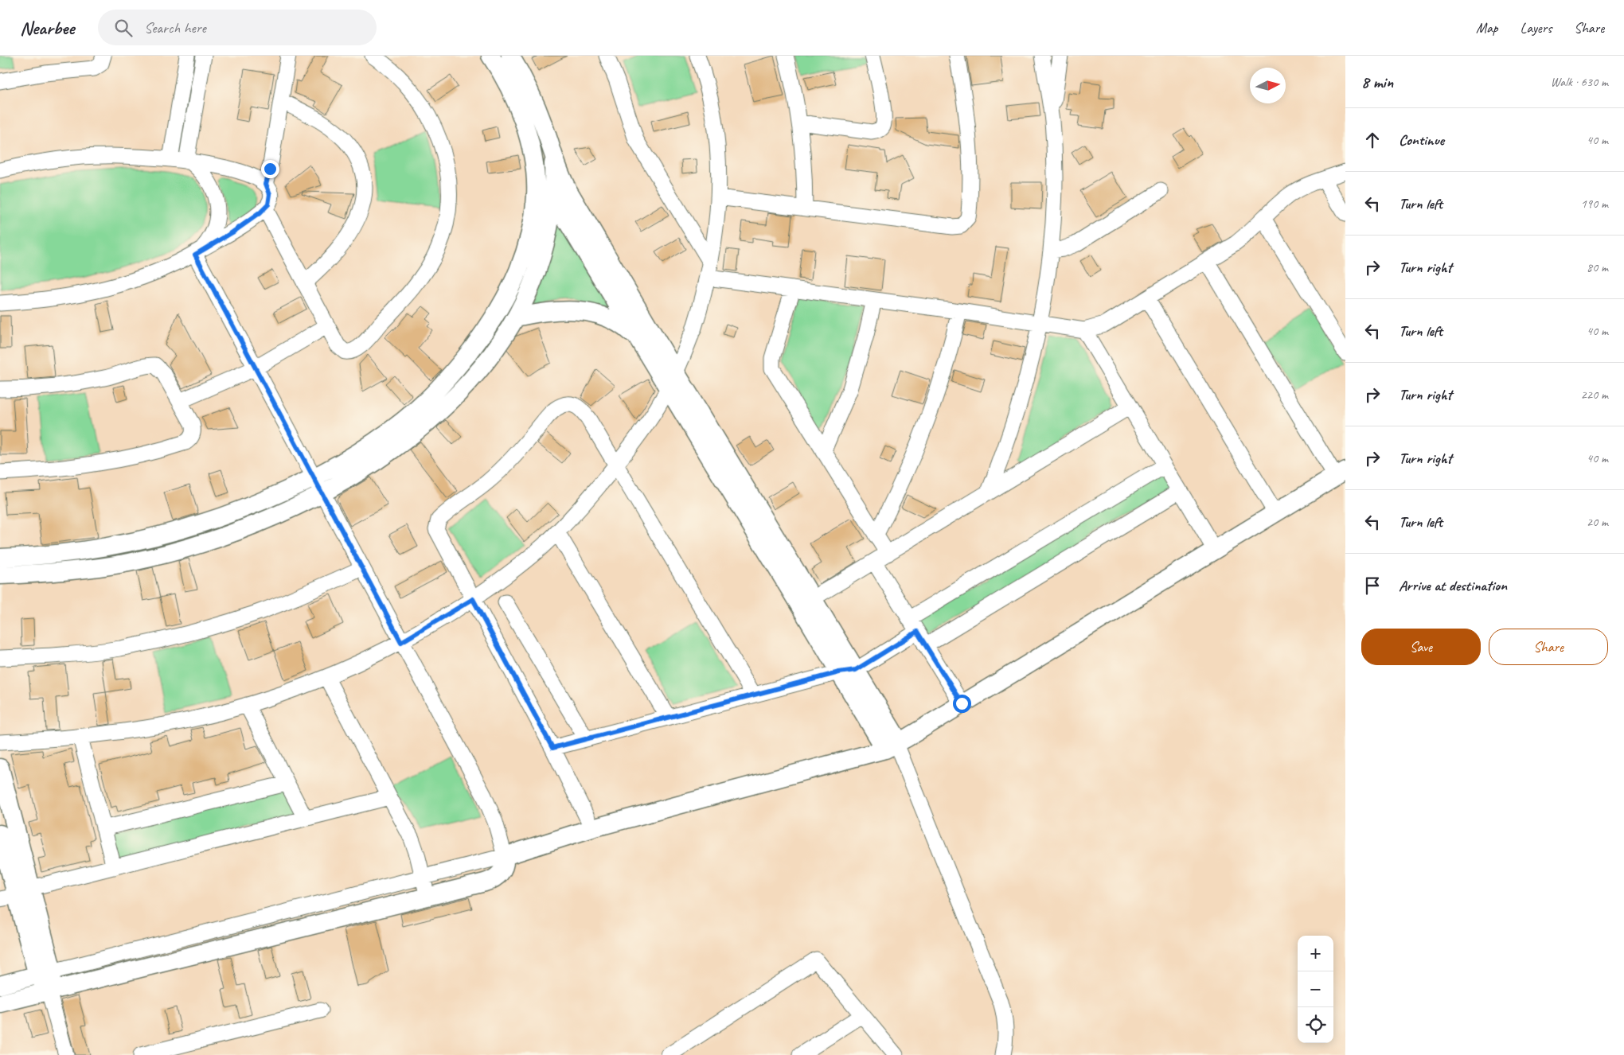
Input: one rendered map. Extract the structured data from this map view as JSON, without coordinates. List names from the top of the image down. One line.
{"north":"right","page":{"header":"Nearbee","search":"Search here","nav":["Map","Layers","Share"],"heading":["8 min","Walk · 630 m"],"list":[["Continue","40 m"],["Turn left","190 m"],["Turn right","80 m"],["Turn left","40 m"],["Turn right","220 m"],["Turn right","40 m"],["Turn left","20 m"],"Arrive at destination"],"buttons":["Save","Share"],"map_buttons":["+","−"]}}
